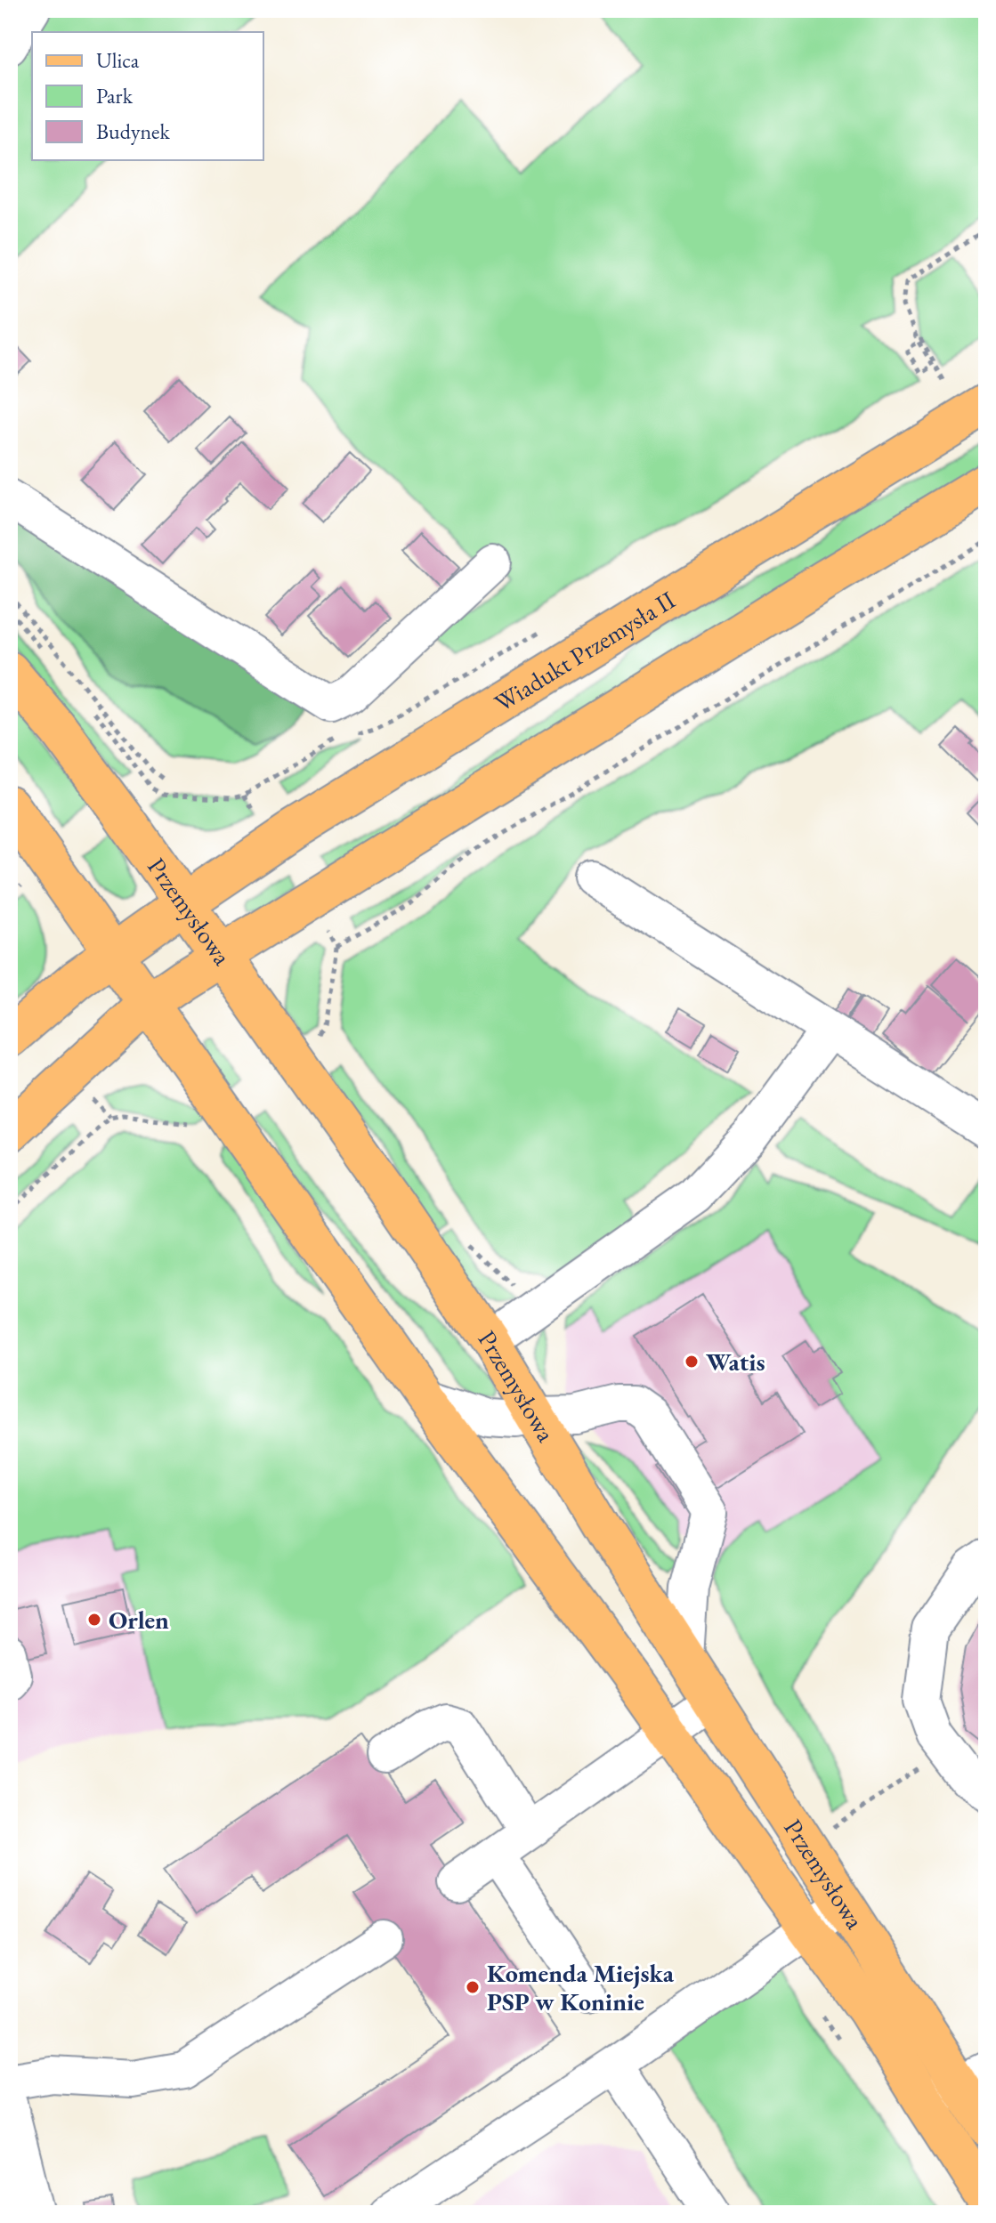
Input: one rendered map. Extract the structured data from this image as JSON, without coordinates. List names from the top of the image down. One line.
{"streets":{"main road":["Wiadukt Przemysła II","Przemysłowa"]},"crossings":[["Wiadukt Przemysła II","Przemysłowa"]],"places":["Watis","Orlen","Komenda Miejska PSP w Koninie"],"legend":["Ulica","Park","Budynek"]}
